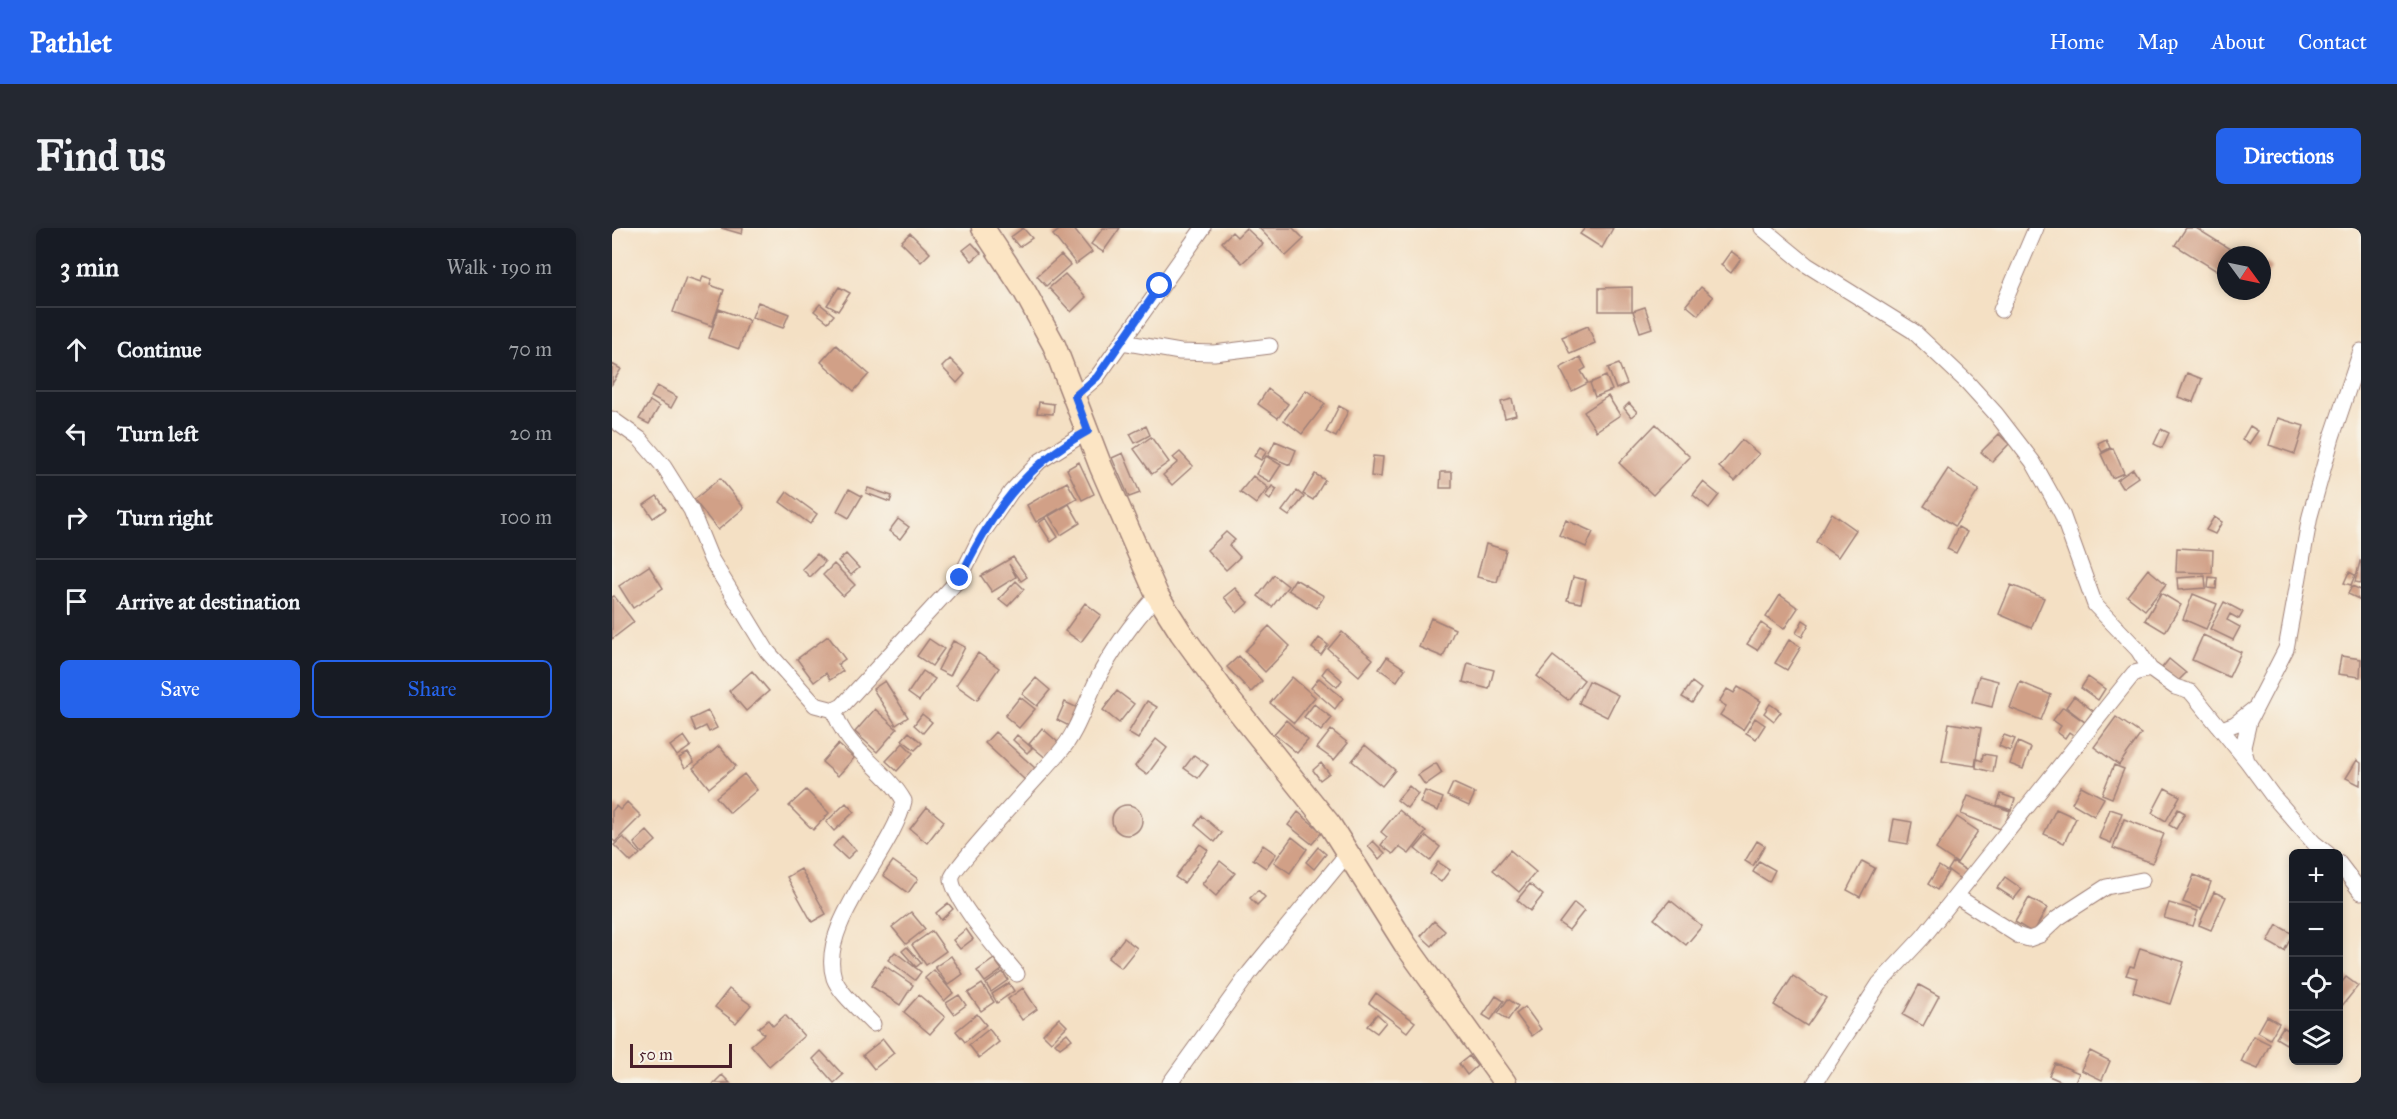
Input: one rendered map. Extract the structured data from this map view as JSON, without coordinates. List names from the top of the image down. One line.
{"scale_bar":"50 m","north":"bottom right","page":{"header":"Pathlet","nav":["Home","Map","About","Contact"],"buttons":["Directions",["Save","Share"]],"title":"Find us","heading":["3 min","Walk · 190 m"],"list":[["Continue","70 m"],["Turn left","20 m"],["Turn right","100 m"],"Arrive at destination"],"map_buttons":["+","−"],"scale":"50 m"}}
